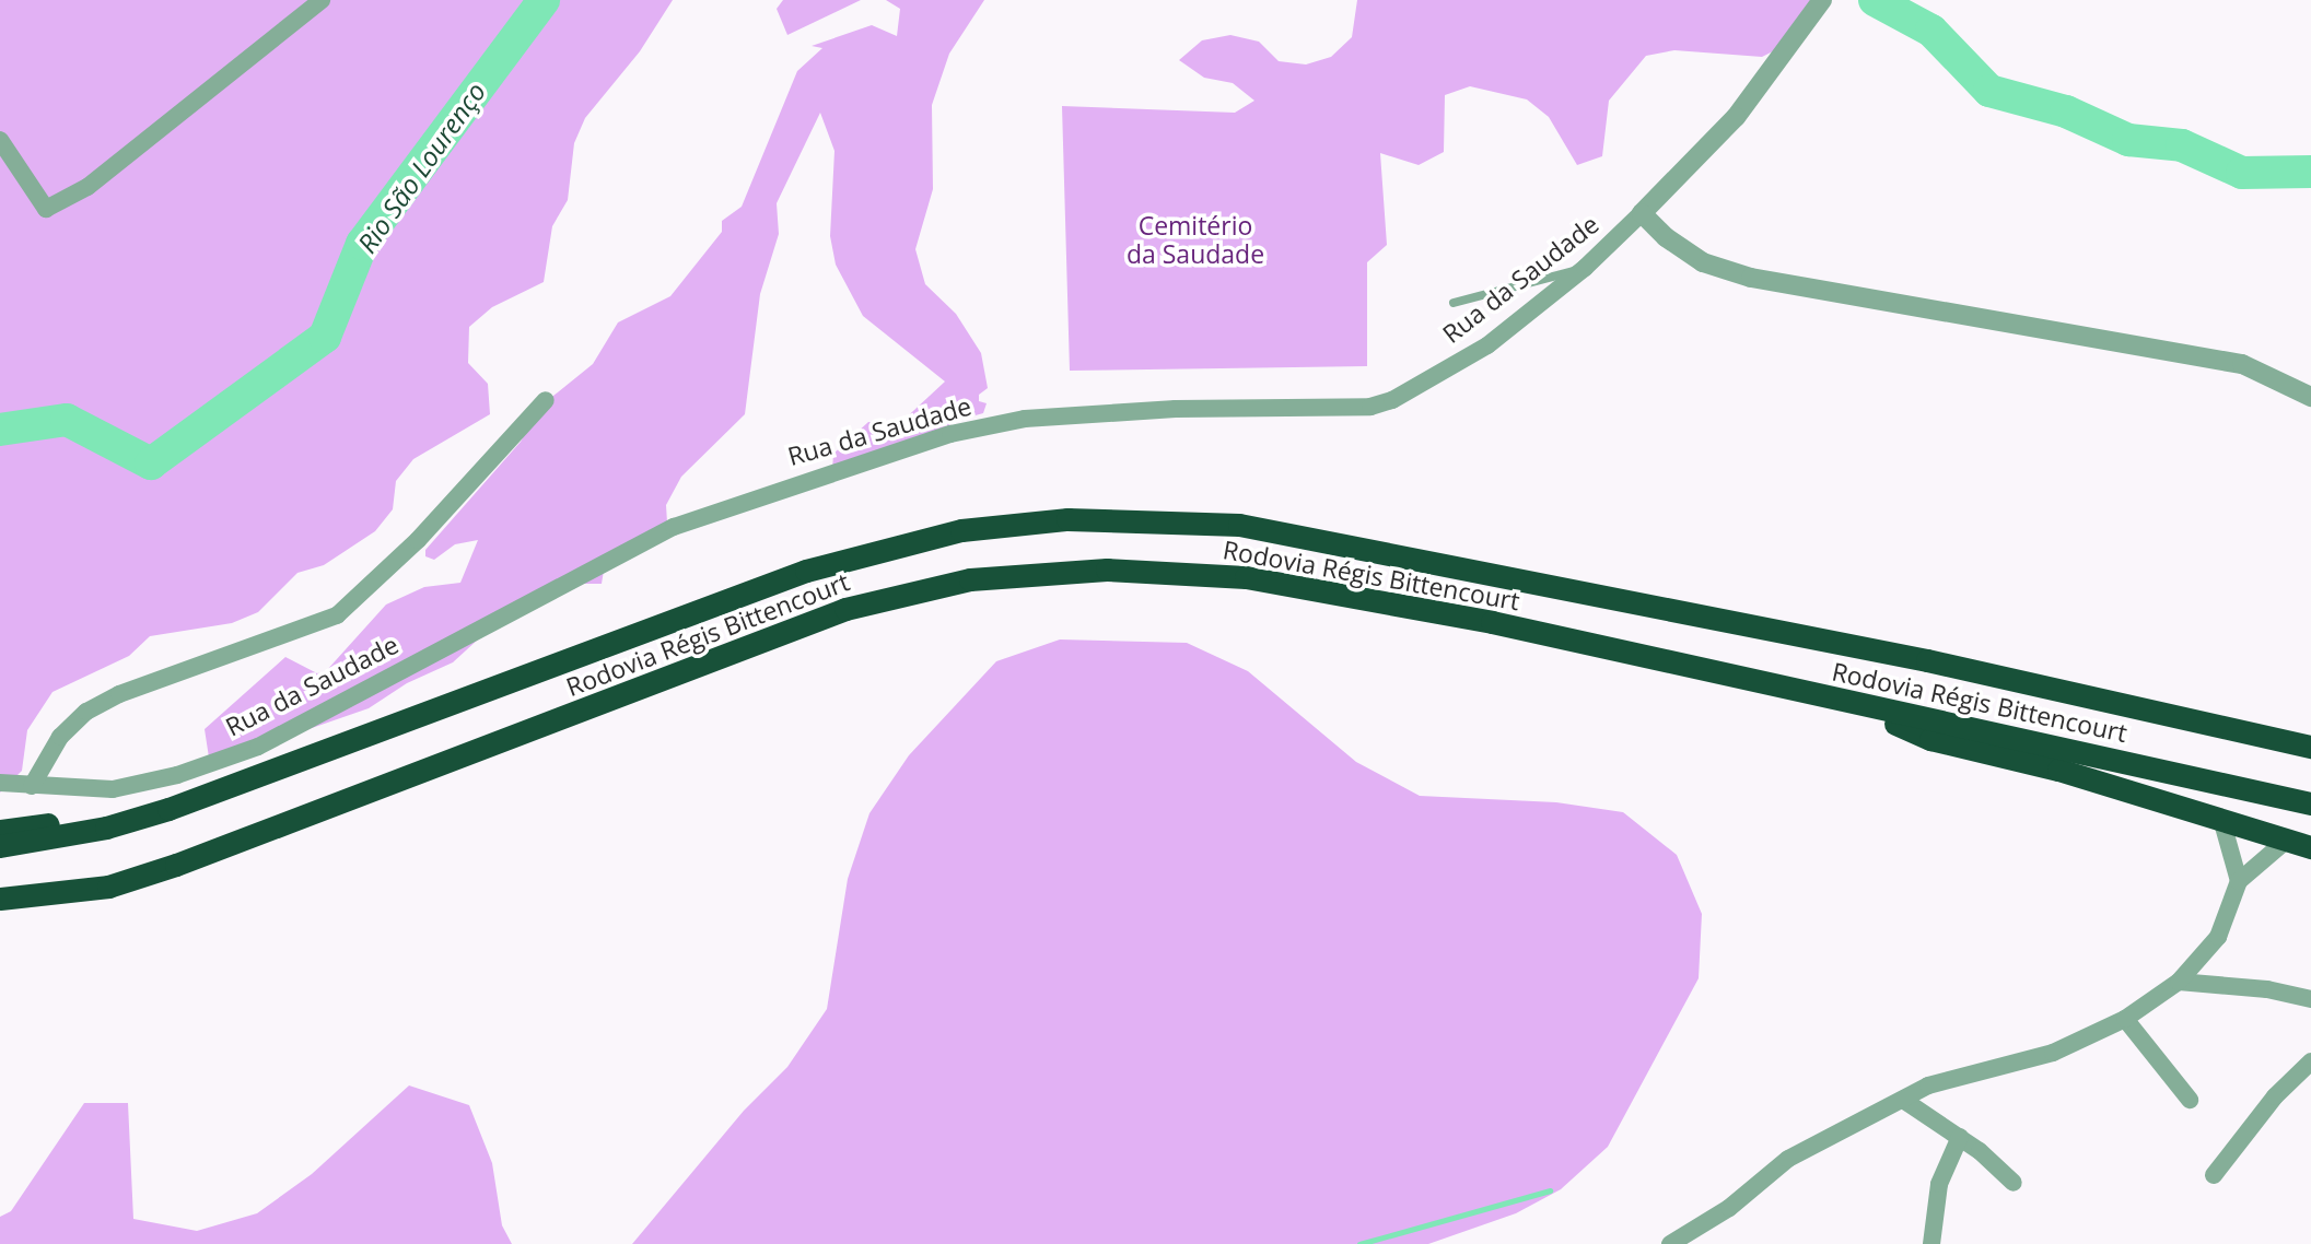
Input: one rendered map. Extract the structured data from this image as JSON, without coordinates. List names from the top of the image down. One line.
{"streets":{"highway":["Rodovia Régis Bittencourt"],"street":["Rua da Saudade"]},"water":["Rio São Lourenço"],"parks":["Cemitério da Saudade"]}
